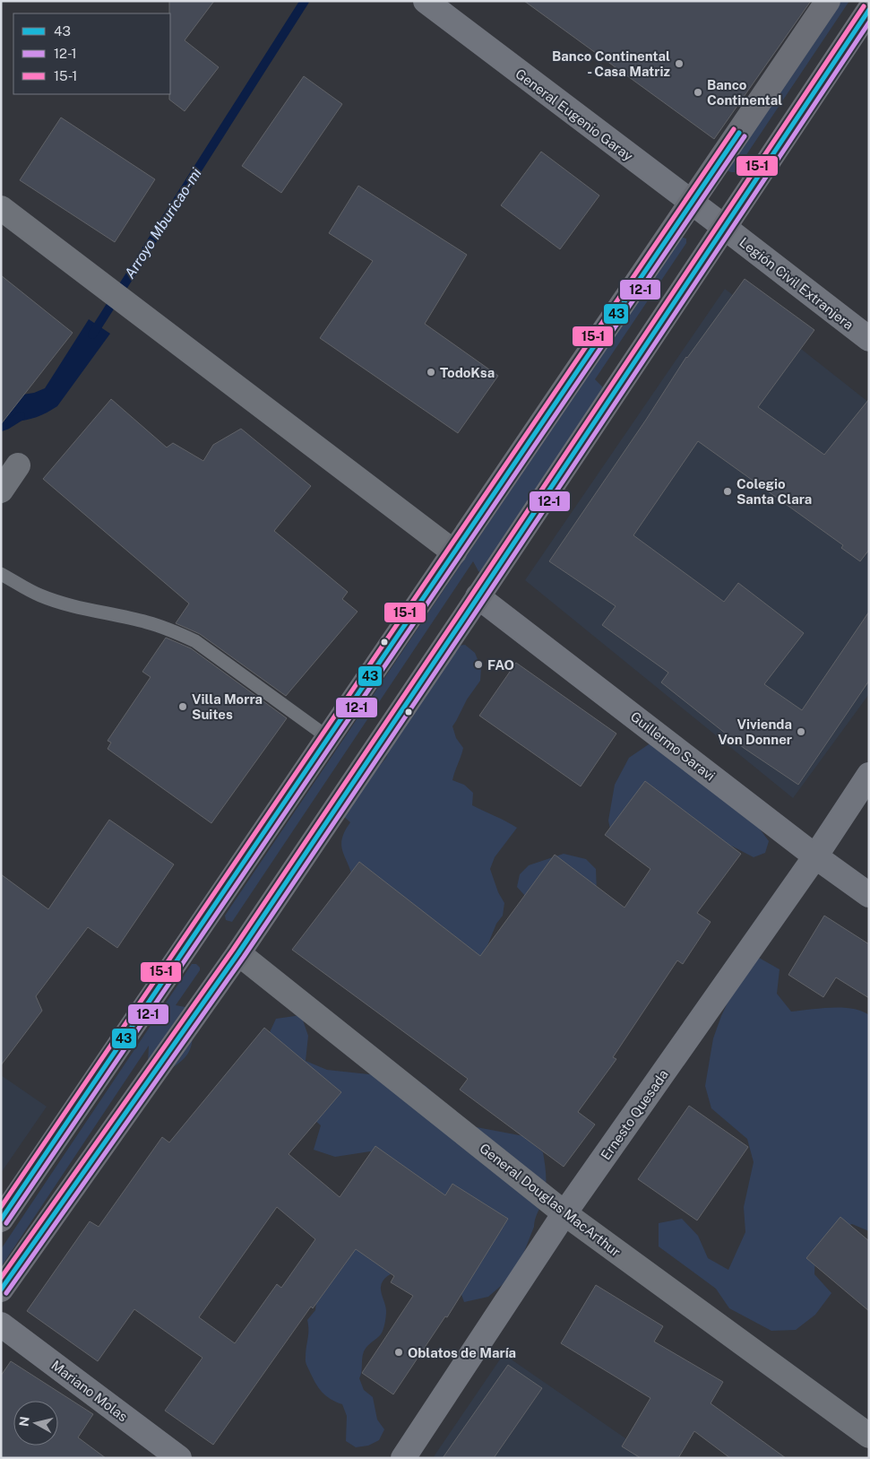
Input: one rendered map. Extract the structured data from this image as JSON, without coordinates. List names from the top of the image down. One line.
{"streets":{"street":["General Eugenio Garay","Legión Civil Extranjera","Guillermo Saravi","Ernesto Quesada","General Douglas MacArthur","Mariano Molas"]},"crossings":[["General Eugenio Garay","Legión Civil Extranjera"],["Guillermo Saravi","Ernesto Quesada"],["Ernesto Quesada","General Douglas MacArthur"]],"water":["Arroyo Mburicao-mi"],"places":["Banco Continental - Casa Matriz","Banco Continental","TodoKsa","Colegio Santa Clara","FAO","Villa Morra Suites","Vivienda Von Donner","Oblatos de María"],"lines":["transit line 15-1","transit line 43","transit line 12-1"],"legend":["43","12-1","15-1"],"north":"left"}
